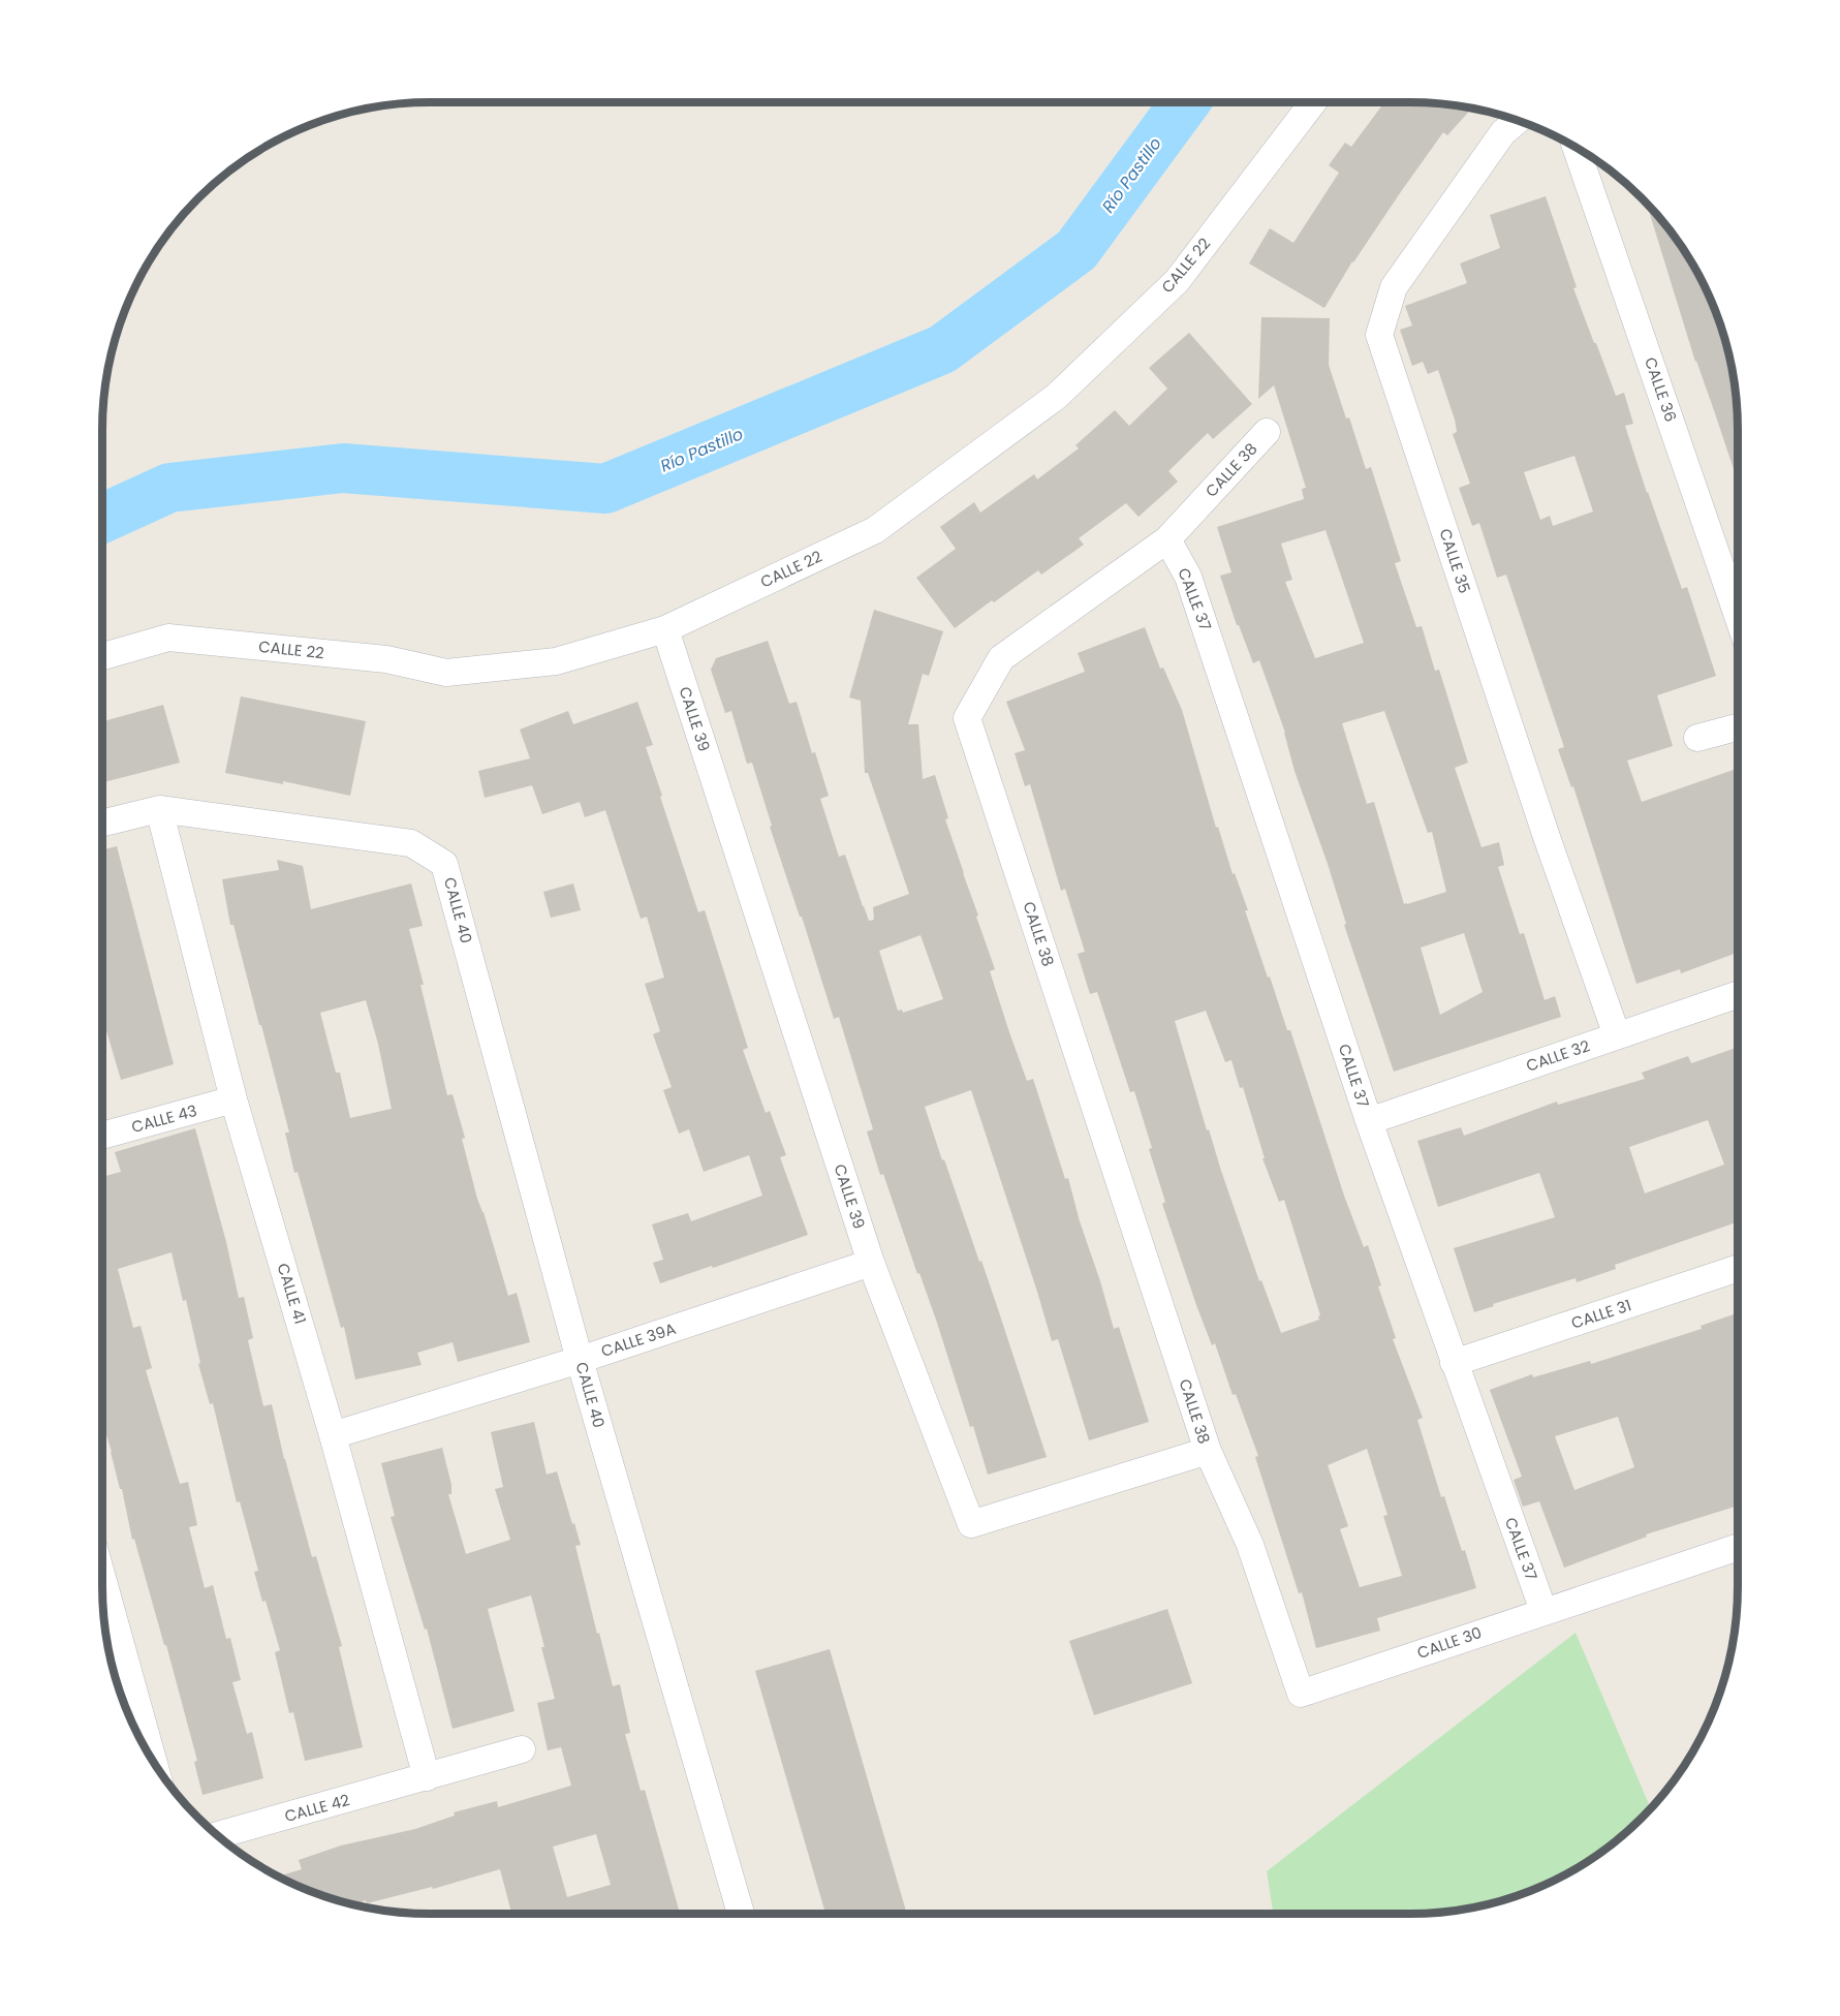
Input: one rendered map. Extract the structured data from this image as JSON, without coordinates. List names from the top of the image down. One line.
{"streets":{"street":["CALLE 22","CALLE 36","CALLE 38","CALLE 35","CALLE 37","CALLE 39","CALLE 40","CALLE 32","CALLE 43","CALLE 41","CALLE 31","CALLE 39A","CALLE 30","CALLE 42"]},"crossings":[["CALLE 22","CALLE 39"],["CALLE 38","CALLE 37"],["CALLE 38","CALLE 39"],["CALLE 38","CALLE 30"],["CALLE 35","CALLE 32"],["CALLE 37","CALLE 32"],["CALLE 37","CALLE 31"],["CALLE 37","CALLE 30"],["CALLE 39","CALLE 39A"],["CALLE 40","CALLE 41"],["CALLE 40","CALLE 39A"],["CALLE 43","CALLE 41"],["CALLE 41","CALLE 39A"],["CALLE 41","CALLE 42"]],"water":["Río Pastillo"]}
